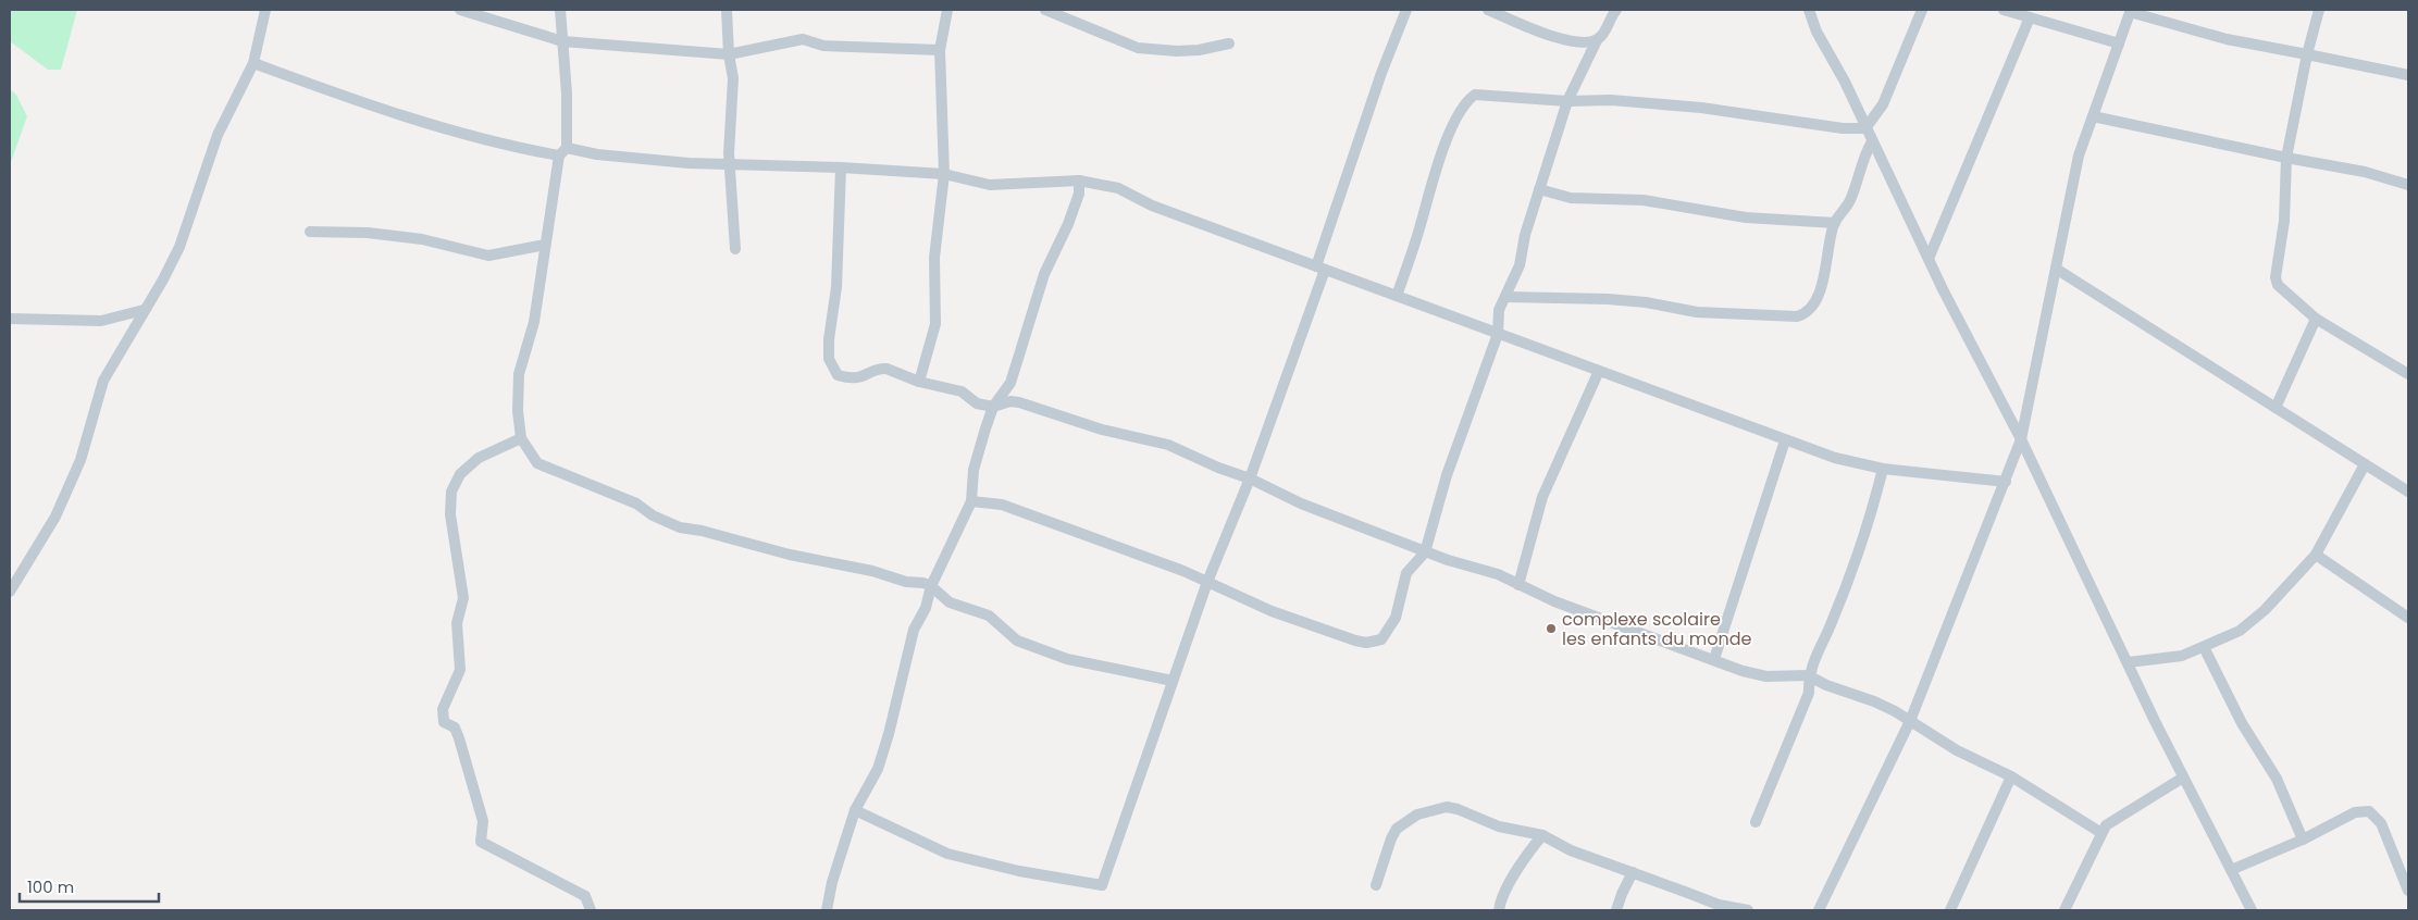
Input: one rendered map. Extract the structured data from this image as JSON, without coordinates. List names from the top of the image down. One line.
{"places":["complexe scolaire les enfants du monde"],"scale_bar":"100 m"}
